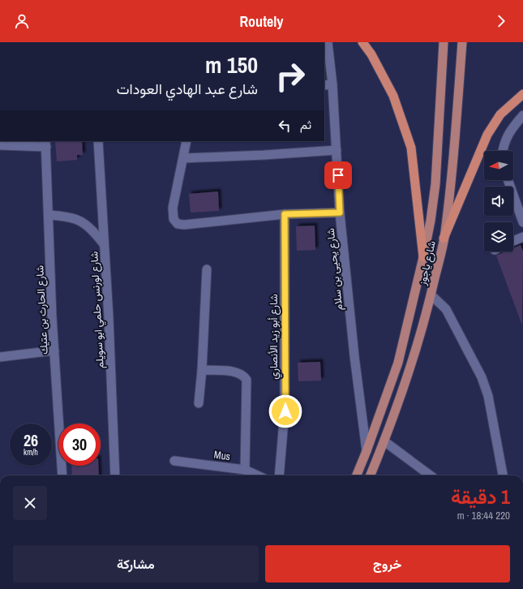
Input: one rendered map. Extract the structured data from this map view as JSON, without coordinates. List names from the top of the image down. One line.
{"streets":{"main road":["شارع ياجوز"],"street":["شارع يحيى بن سلام","شارع الحارث بن عتيك","شارع لورنس حلمي ابو سويلم","شارع أبو زيد الأنصاري","Mus"]},"crossings":[["شارع ياجوز","شارع يحيى بن سلام"]],"north":"left","page":{"header":"Routely","turn":["150 m","شارع عبد الهادي العودات"],"then":"ثم","speed":"26 km/h","limit":"30","heading":["1 دقيقة","220 m · 18:44"],"buttons":["خروج","مشاركة"]}}
